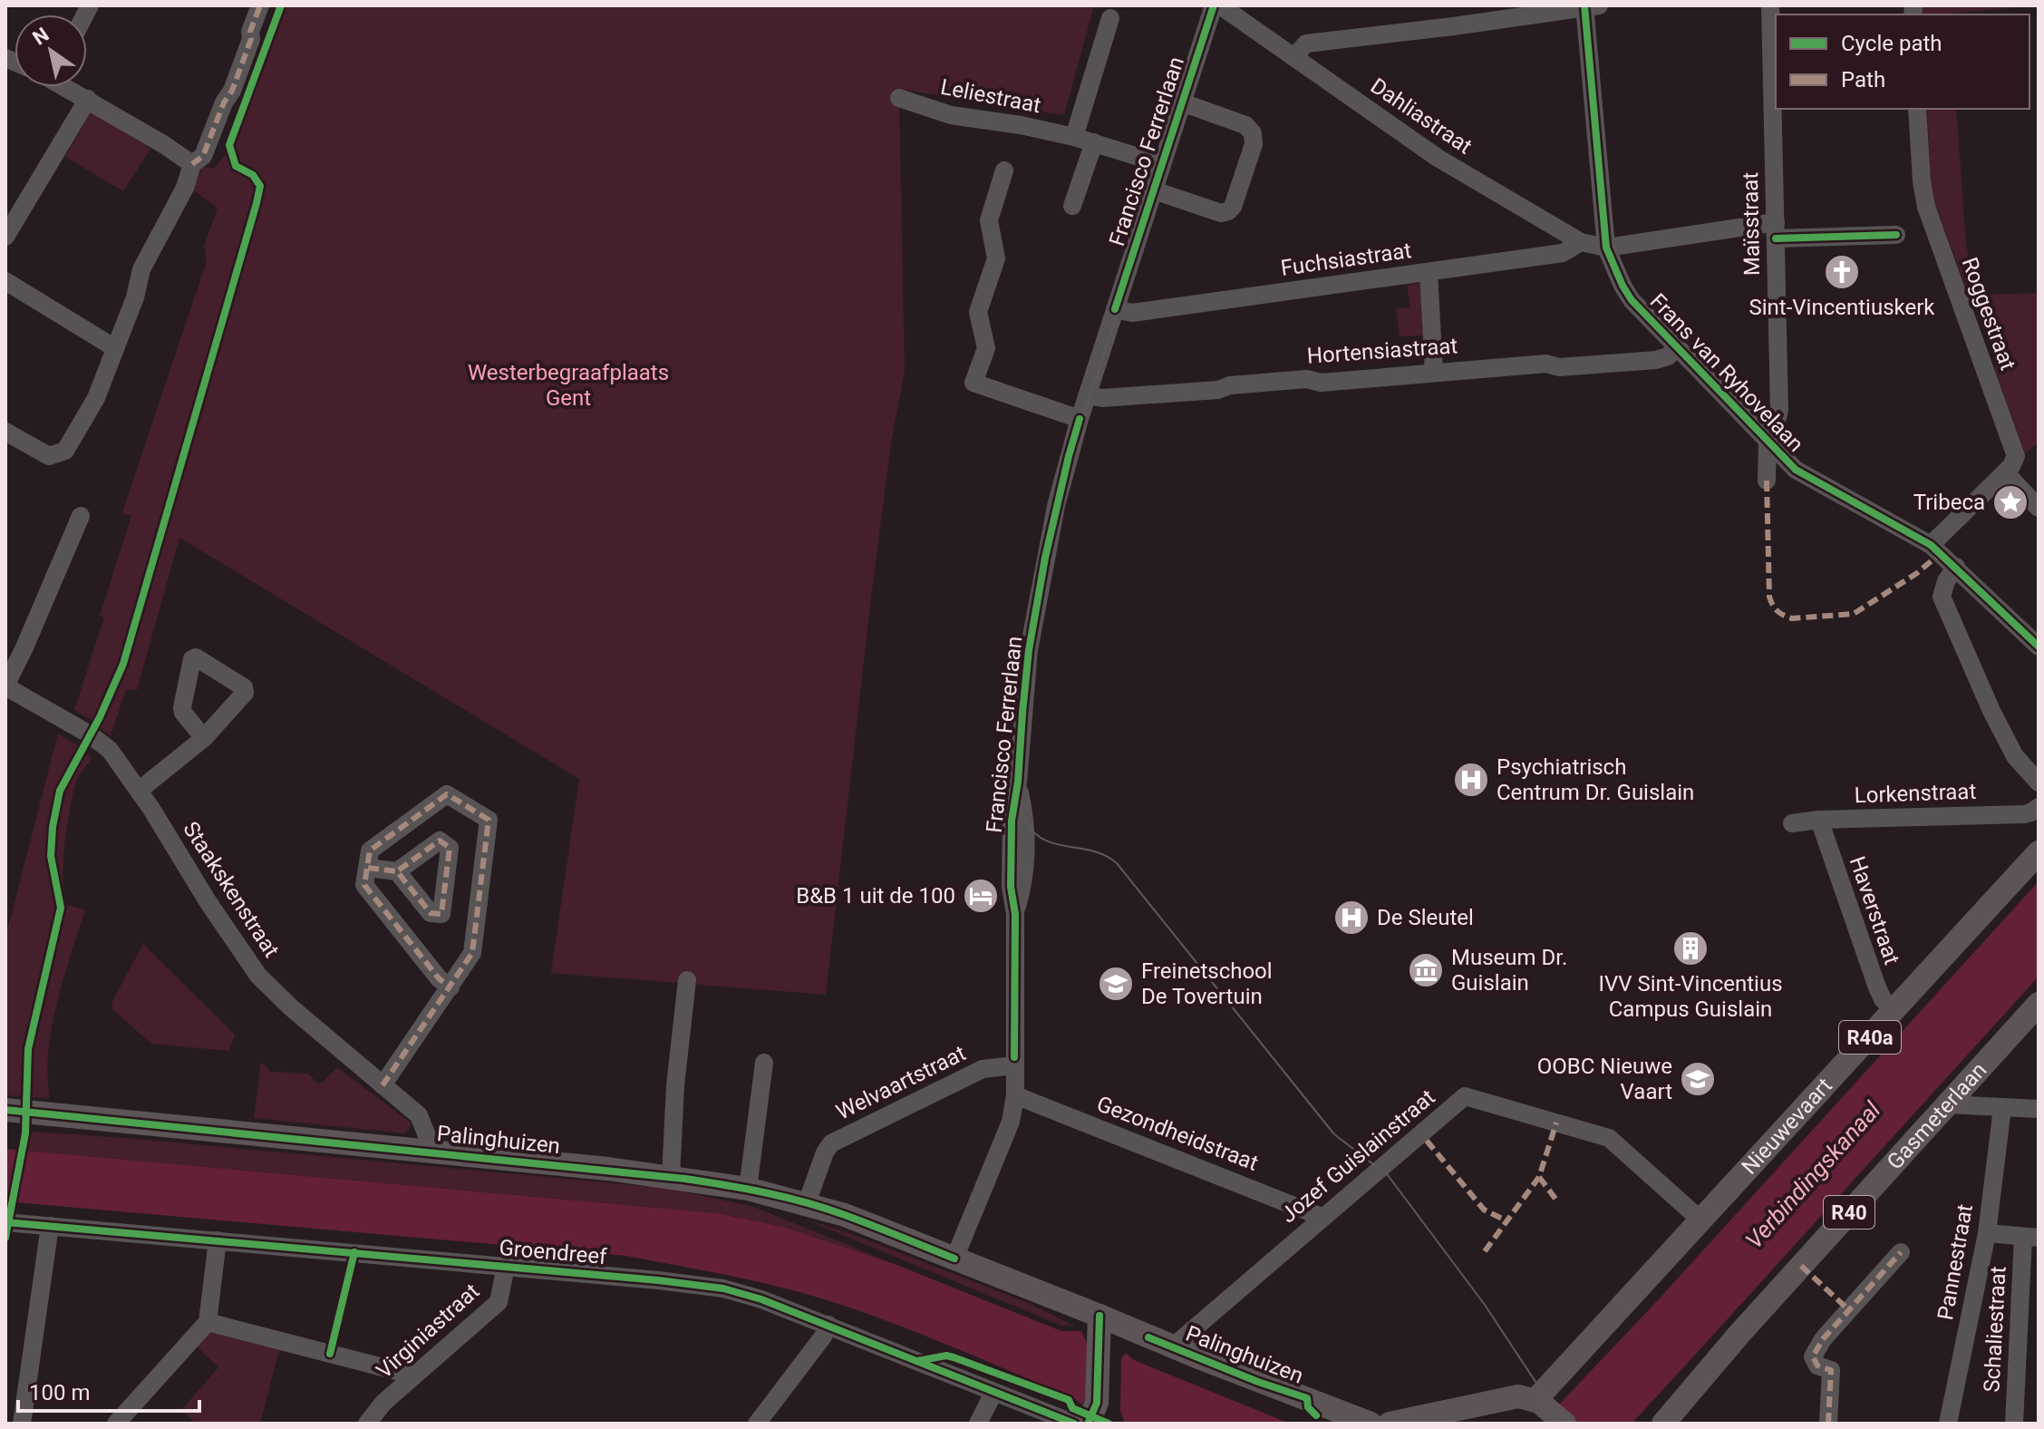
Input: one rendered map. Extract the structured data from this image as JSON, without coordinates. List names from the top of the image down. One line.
{"streets":{"main road":["R40a","Gasmeterlaan","Nieuwevaart","Palinghuizen","R40"],"street":["Leliestraat","Dahliastraat","Francisco Ferrerlaan","Maïsstraat","Fuchsiastraat","Roggestraat","Hortensiastraat","Frans van Ryhovelaan","Lorkenstraat","Staakskenstraat","Haverstraat","Welvaartstraat","Gezondheidstraat","Jozef Guislainstraat","Groendreef","Pannestraat","Schaliestraat","Virginiastraat"]},"crossings":[["Leliestraat","Francisco Ferrerlaan"],["Dahliastraat","Fuchsiastraat"],["Dahliastraat","Frans van Ryhovelaan"],["Francisco Ferrerlaan","Fuchsiastraat"],["Francisco Ferrerlaan","Hortensiastraat"],["Francisco Ferrerlaan","Welvaartstraat"],["Francisco Ferrerlaan","Gezondheidstraat"],["Francisco Ferrerlaan","Palinghuizen"],["Maïsstraat","Frans van Ryhovelaan"],["Hortensiastraat","Frans van Ryhovelaan"],["Lorkenstraat","Haverstraat"],["Staakskenstraat","Palinghuizen"],["Haverstraat","Nieuwevaart"],["Welvaartstraat","Palinghuizen"],["Nieuwevaart","Jozef Guislainstraat"],["Gezondheidstraat","Jozef Guislainstraat"],["Palinghuizen","Jozef Guislainstraat"],["Groendreef","Virginiastraat"]],"water":["Verbindingskanaal"],"parks":["Westerbegraafplaats Gent"],"places":{"church":["Sint-Vincentiuskerk"],"place":["Tribeca"],"hospital":["Psychiatrisch Centrum Dr. Guislain","De Sleutel"],"hotel":["B&B 1 uit de 100"],"building":["IVV Sint-Vincentius Campus Guislain"],"museum":["Museum Dr. Guislain"],"school or university":["Freinetschool De Tovertuin","OOBC Nieuwe Vaart"]},"legend":["Cycle path","Path"],"scale_bar":"100 m","north":"top left"}
